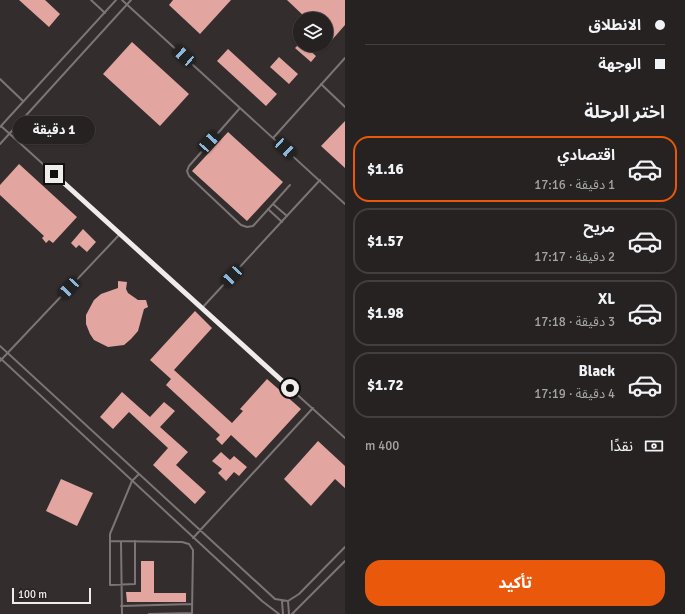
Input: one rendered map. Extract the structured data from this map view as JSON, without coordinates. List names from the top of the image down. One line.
{"scale_bar":"100 m","page":{"banner":["الانطلاق","الوجهة"],"heading":"اختر الرحلة","bubble":"1 دقيقة","list":[{"name":"اقتصادي","note":"1 دقيقة · 17:16","value":"$1.16"},{"name":"مريح","note":"2 دقيقة · 17:17","value":"$1.57"},{"name":"XL","note":"3 دقيقة · 17:18","value":"$1.98"},{"name":"Black","note":"4 دقيقة · 17:19","value":"$1.72"}],"pay":["نقدًا","400 m"],"buttons":"تأكيد","scale":"100 m"}}
